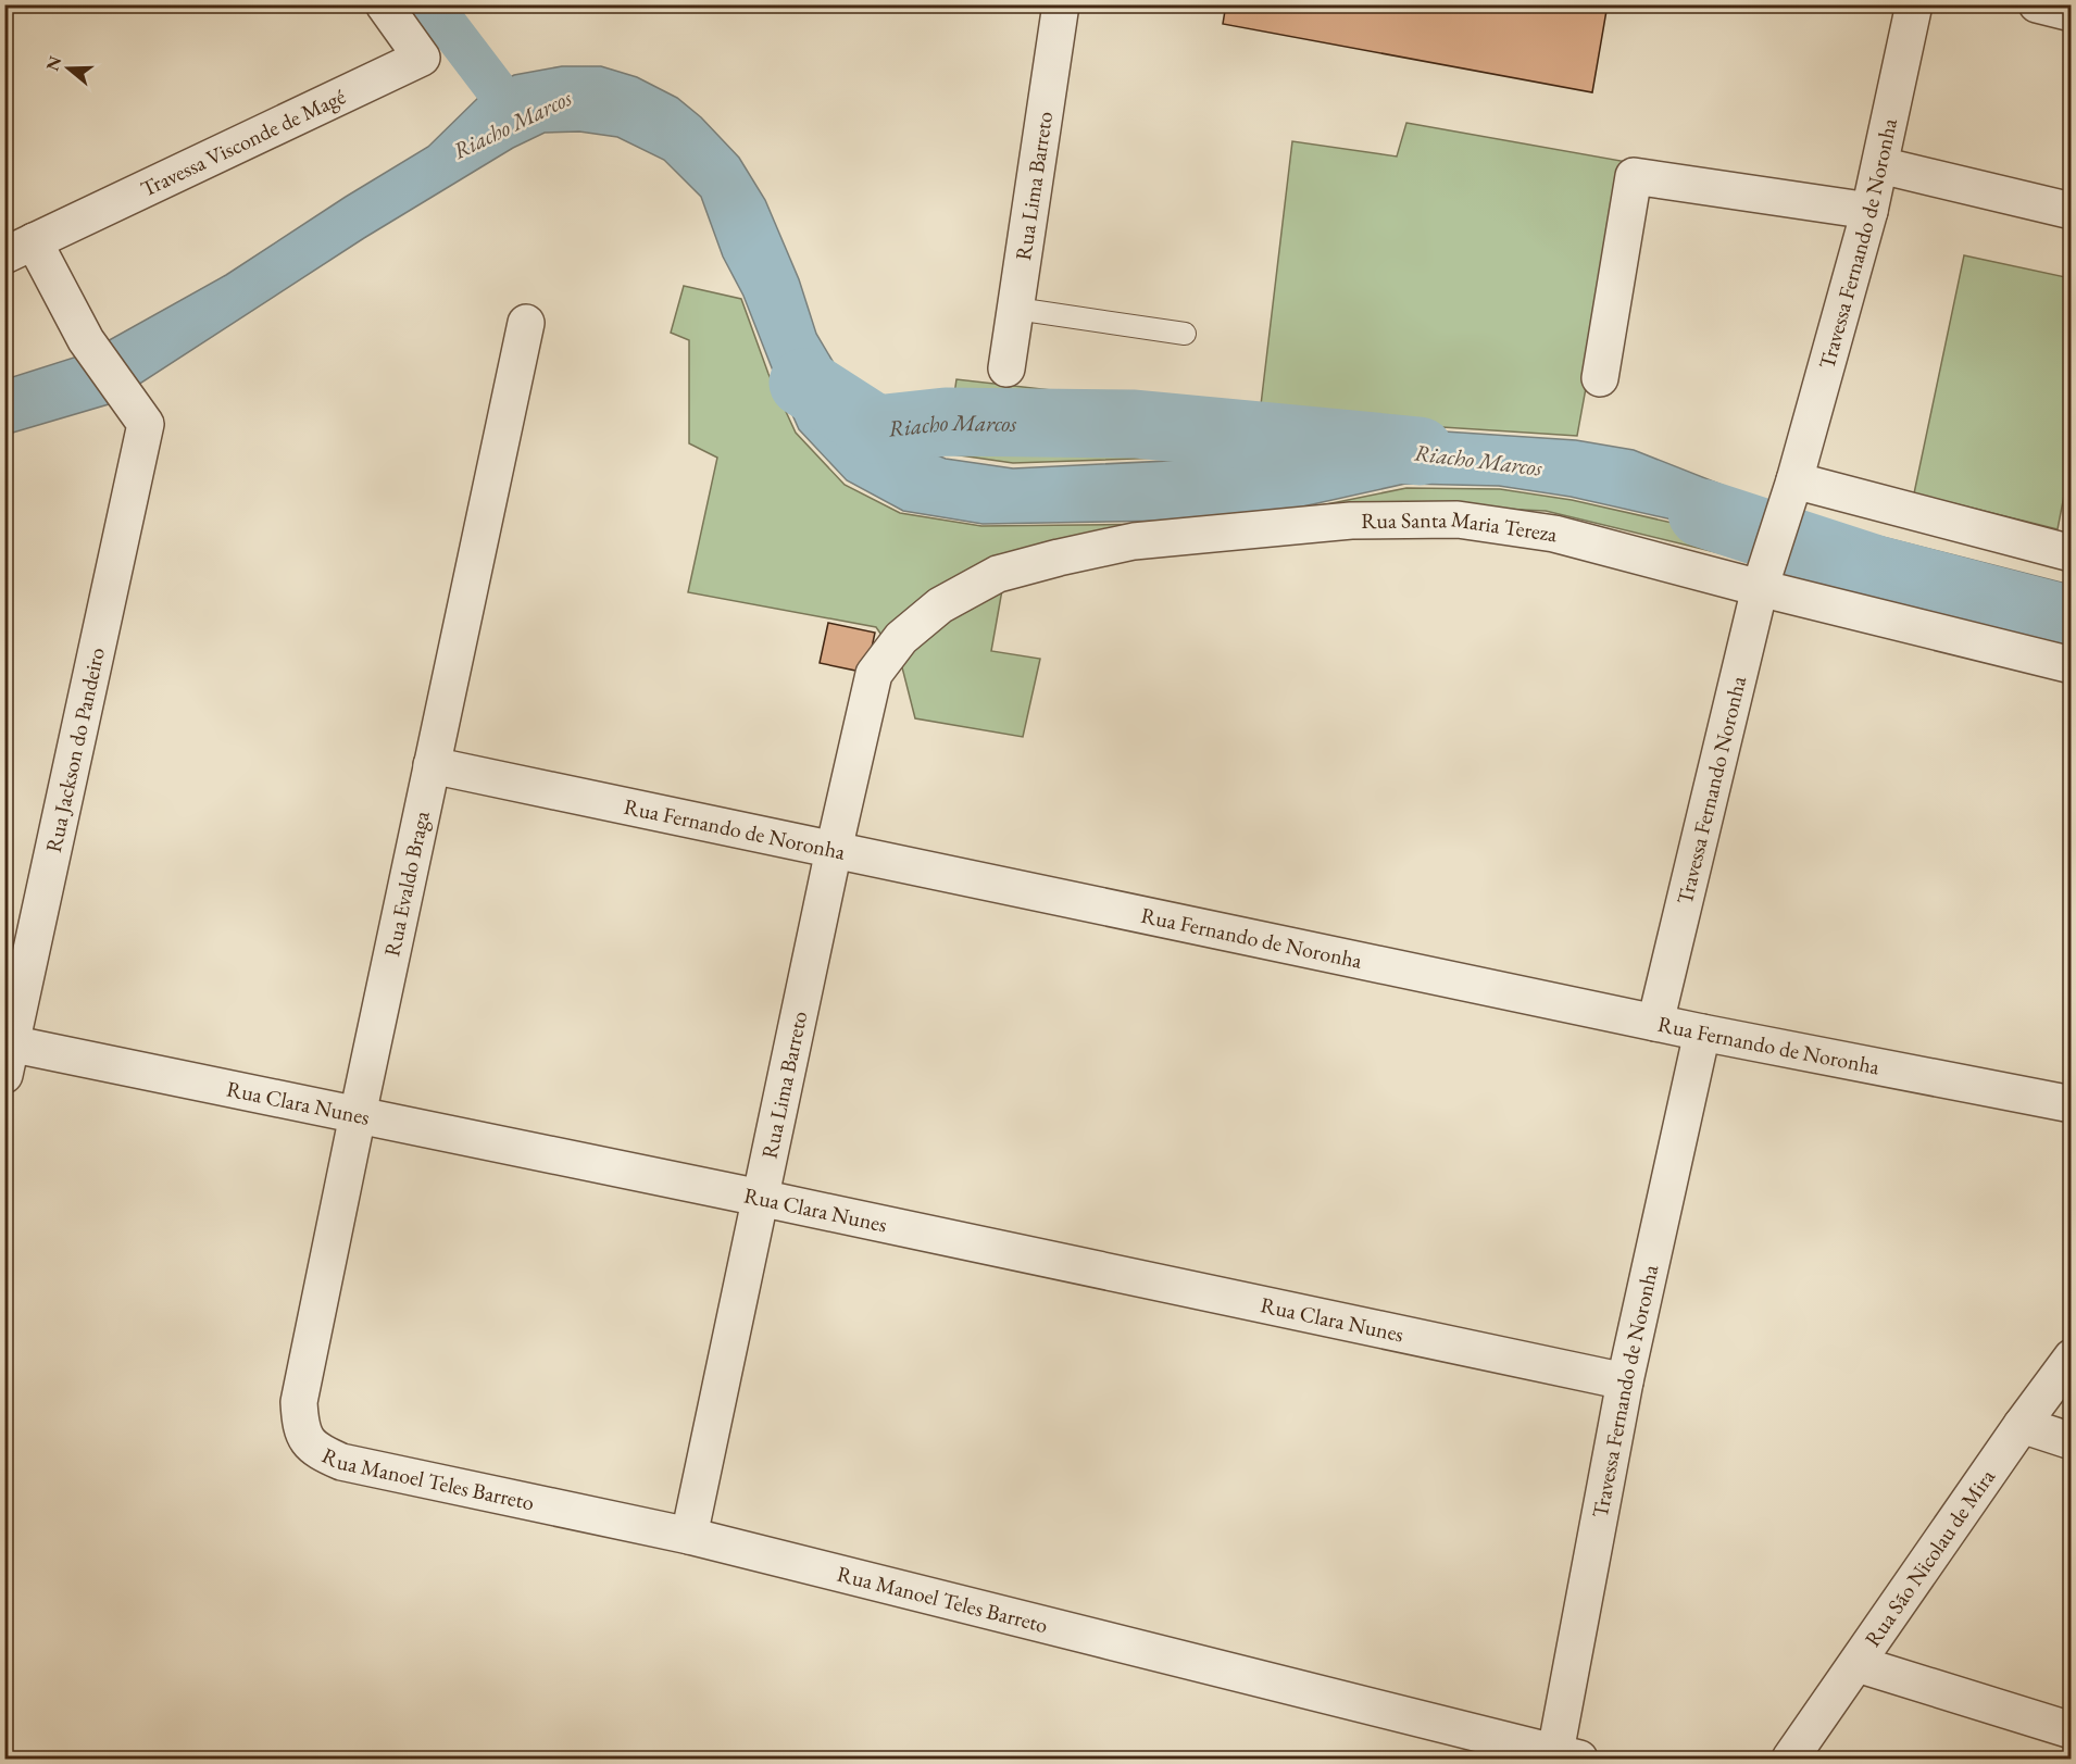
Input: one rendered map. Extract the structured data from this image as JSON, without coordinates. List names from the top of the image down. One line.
{"streets":{"street":["Travessa Visconde de Magé","Rua Lima Barreto","Travessa Fernando de Noronha","Rua Santa Maria Tereza","Rua Jackson do Pandeiro","Travessa Fernando Noronha","Rua Fernando de Noronha","Rua Evaldo Braga","Rua Clara Nunes","Rua Manoel Teles Barreto","Rua São Nicolau de Mira"]},"crossings":[["Travessa Visconde de Magé","Rua Jackson do Pandeiro"],["Rua Lima Barreto","Rua Santa Maria Tereza"],["Rua Lima Barreto","Rua Fernando de Noronha"],["Rua Lima Barreto","Rua Clara Nunes"],["Rua Lima Barreto","Rua Manoel Teles Barreto"],["Travessa Fernando de Noronha","Rua Santa Maria Tereza"],["Travessa Fernando de Noronha","Travessa Fernando Noronha"],["Travessa Fernando de Noronha","Rua Fernando de Noronha"],["Travessa Fernando de Noronha","Rua Clara Nunes"],["Travessa Fernando de Noronha","Rua Manoel Teles Barreto"],["Rua Santa Maria Tereza","Travessa Fernando Noronha"],["Rua Jackson do Pandeiro","Rua Clara Nunes"],["Travessa Fernando Noronha","Rua Fernando de Noronha"],["Rua Fernando de Noronha","Rua Evaldo Braga"],["Rua Evaldo Braga","Rua Clara Nunes"],["Rua Evaldo Braga","Rua Manoel Teles Barreto"]],"water":["Riacho Marcos"],"north":"left"}
